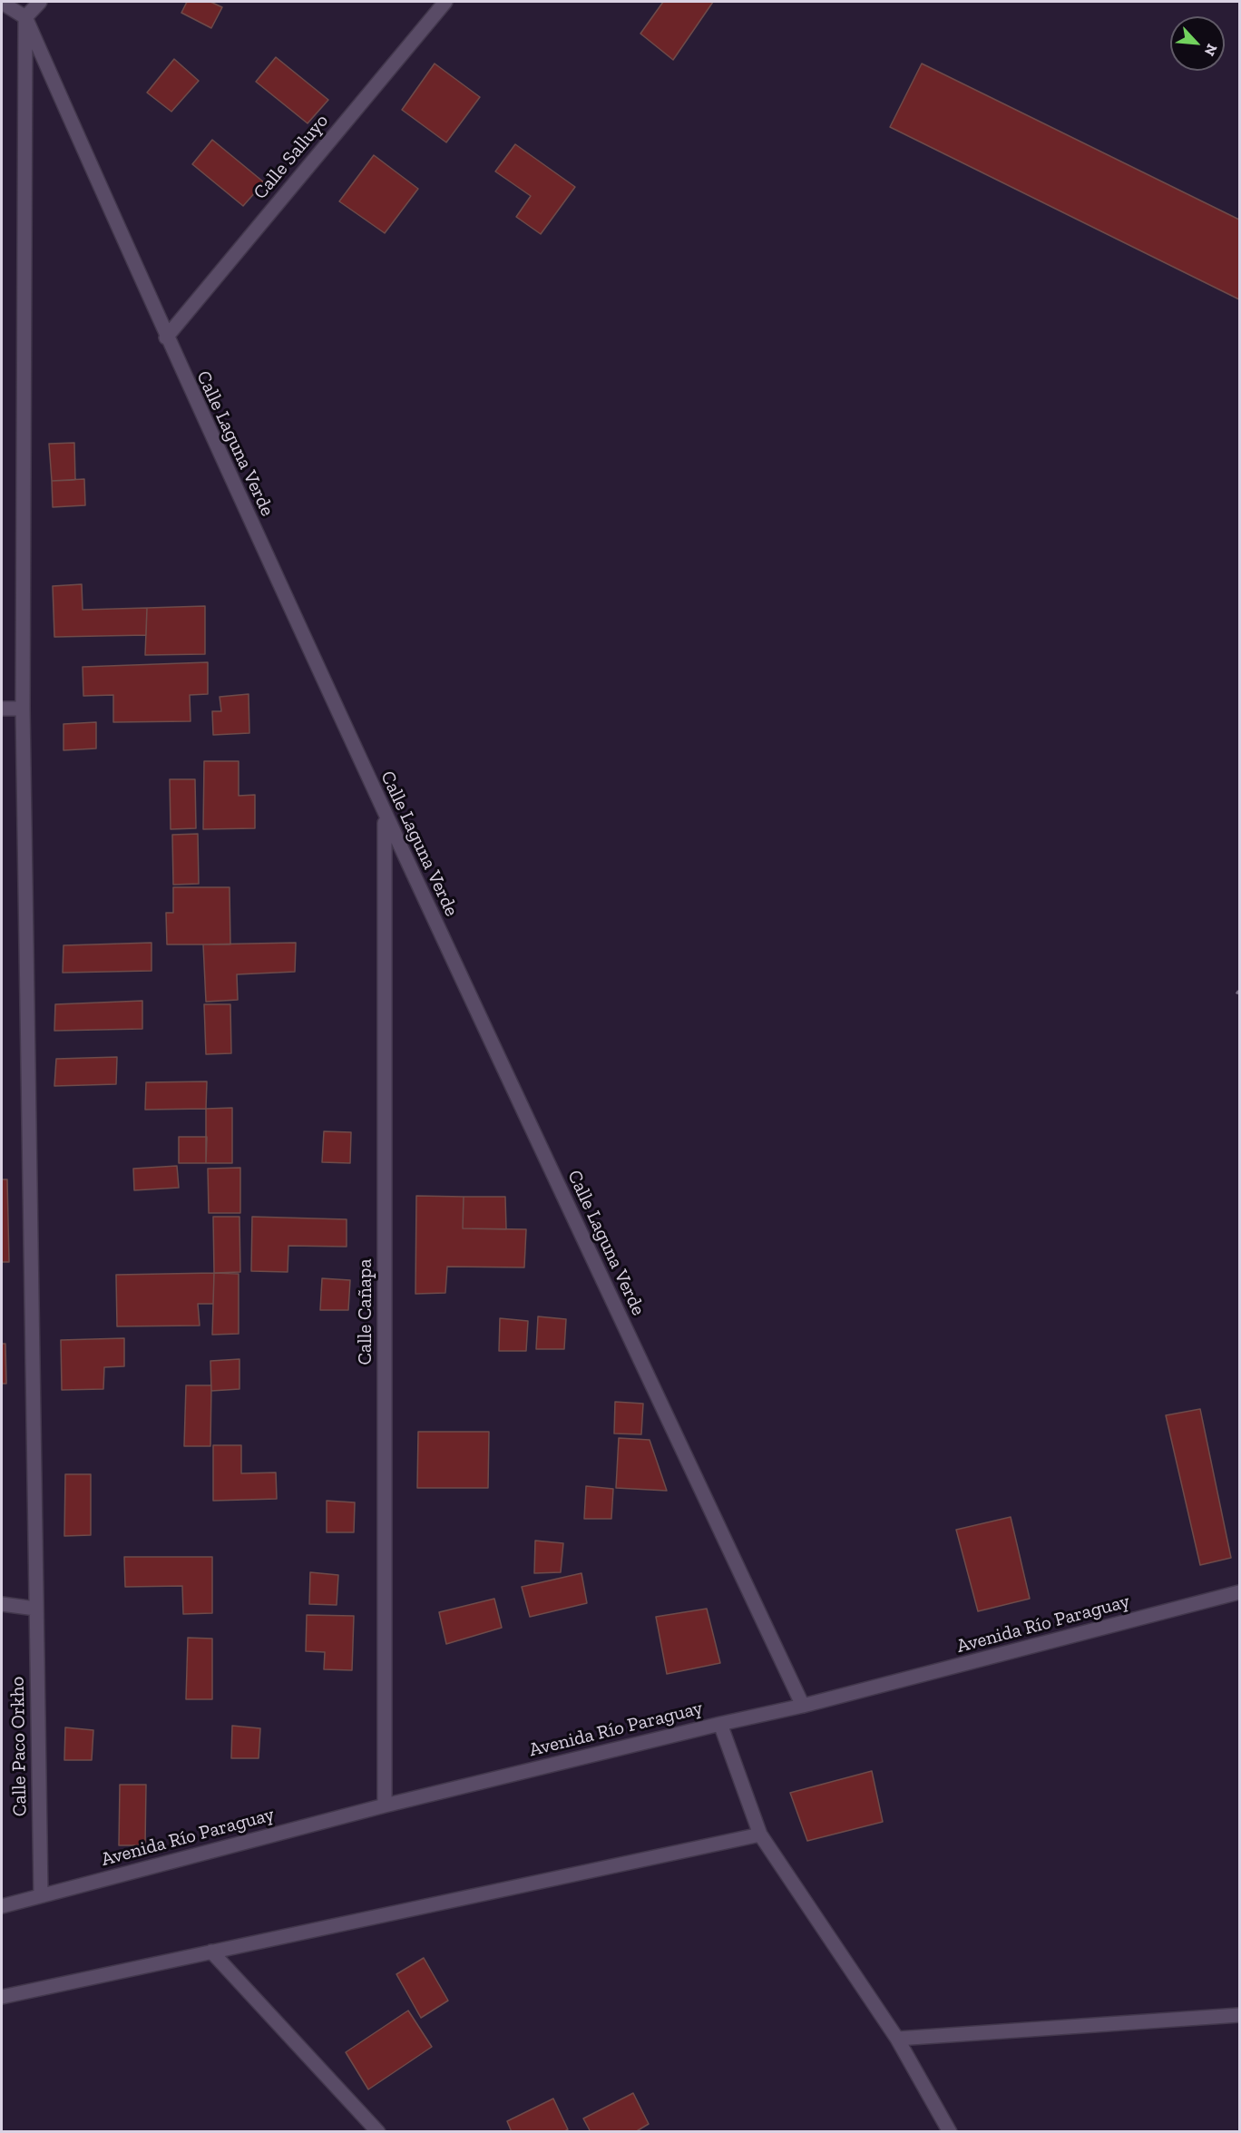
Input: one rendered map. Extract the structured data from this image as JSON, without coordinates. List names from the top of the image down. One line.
{"streets":{"street":["Calle Salluyo","Calle Laguna Verde","Calle Cañapa","Avenida Río Paraguay","Calle Paco Orkho"]},"crossings":[["Calle Salluyo","Calle Laguna Verde"],["Calle Laguna Verde","Calle Cañapa"],["Calle Laguna Verde","Avenida Río Paraguay"],["Calle Laguna Verde","Calle Paco Orkho"],["Calle Cañapa","Avenida Río Paraguay"],["Avenida Río Paraguay","Calle Paco Orkho"]],"north":"bottom right"}
